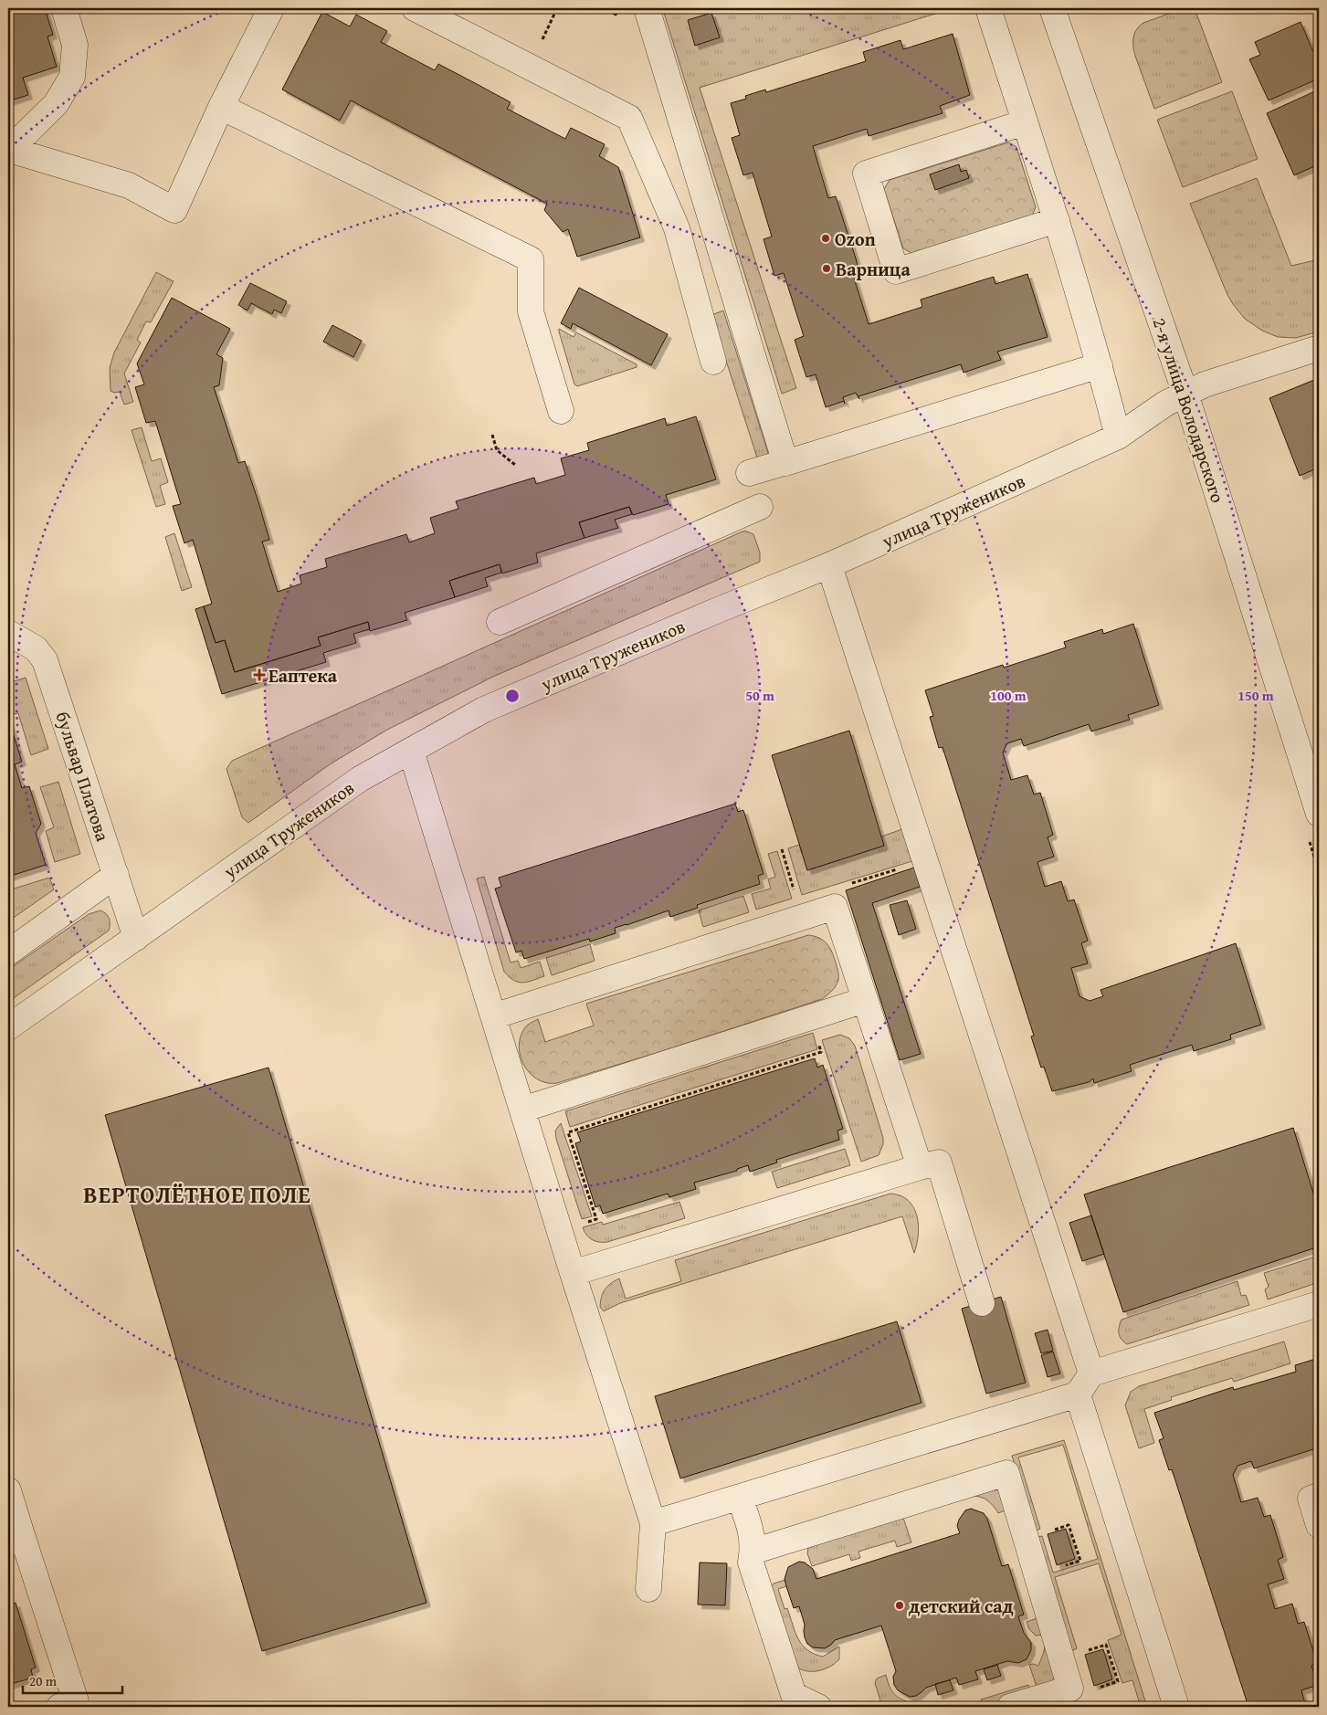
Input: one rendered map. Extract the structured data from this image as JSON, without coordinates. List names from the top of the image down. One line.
{"streets":{"street":["2-я улица Володарского","улица Тружеников","бульвар Платова"]},"crossings":[["2-я улица Володарского","улица Тружеников"],["улица Тружеников","бульвар Платова"]],"districts":["ВЕРТОЛЁТНОЕ ПОЛЕ"],"places":{"other":["Ozon","Варница","детский сад"],"health":["Еаптека"]},"scale_bar":"20 m","rings":["50 m","100 m","150 m"]}
